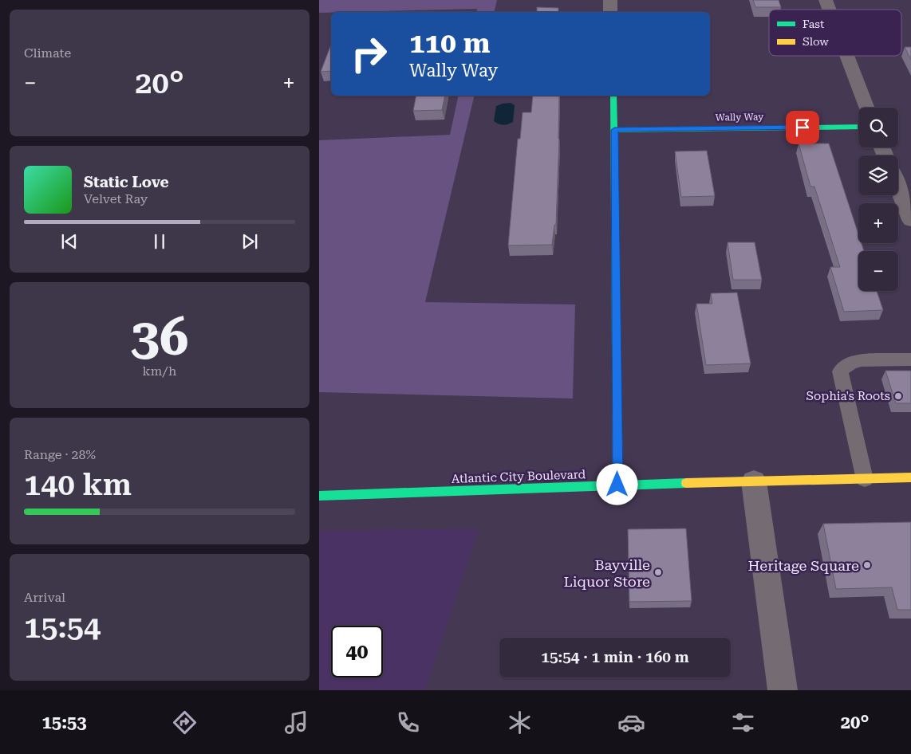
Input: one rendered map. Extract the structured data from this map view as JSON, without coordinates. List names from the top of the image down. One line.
{"streets":{"main road":["Wally Way","Atlantic City Boulevard"]},"places":["Sophia's Roots","Heritage Square","Bayville Liquor Store"],"legend":["Fast","Slow"],"page":{"tile":["Climate",["36","km/h"],["Range · 28%","140 km"],["Arrival","15:54"]],"turn":["110 m","Wally Way"],"heat":["−","20°","+"],"map_buttons":["+","−"],"song":["Static Love","Velvet Ray"],"limit":"40","trip":"15:54 · 1 min · 160 m","tabs":["15:53","20°"]}}
